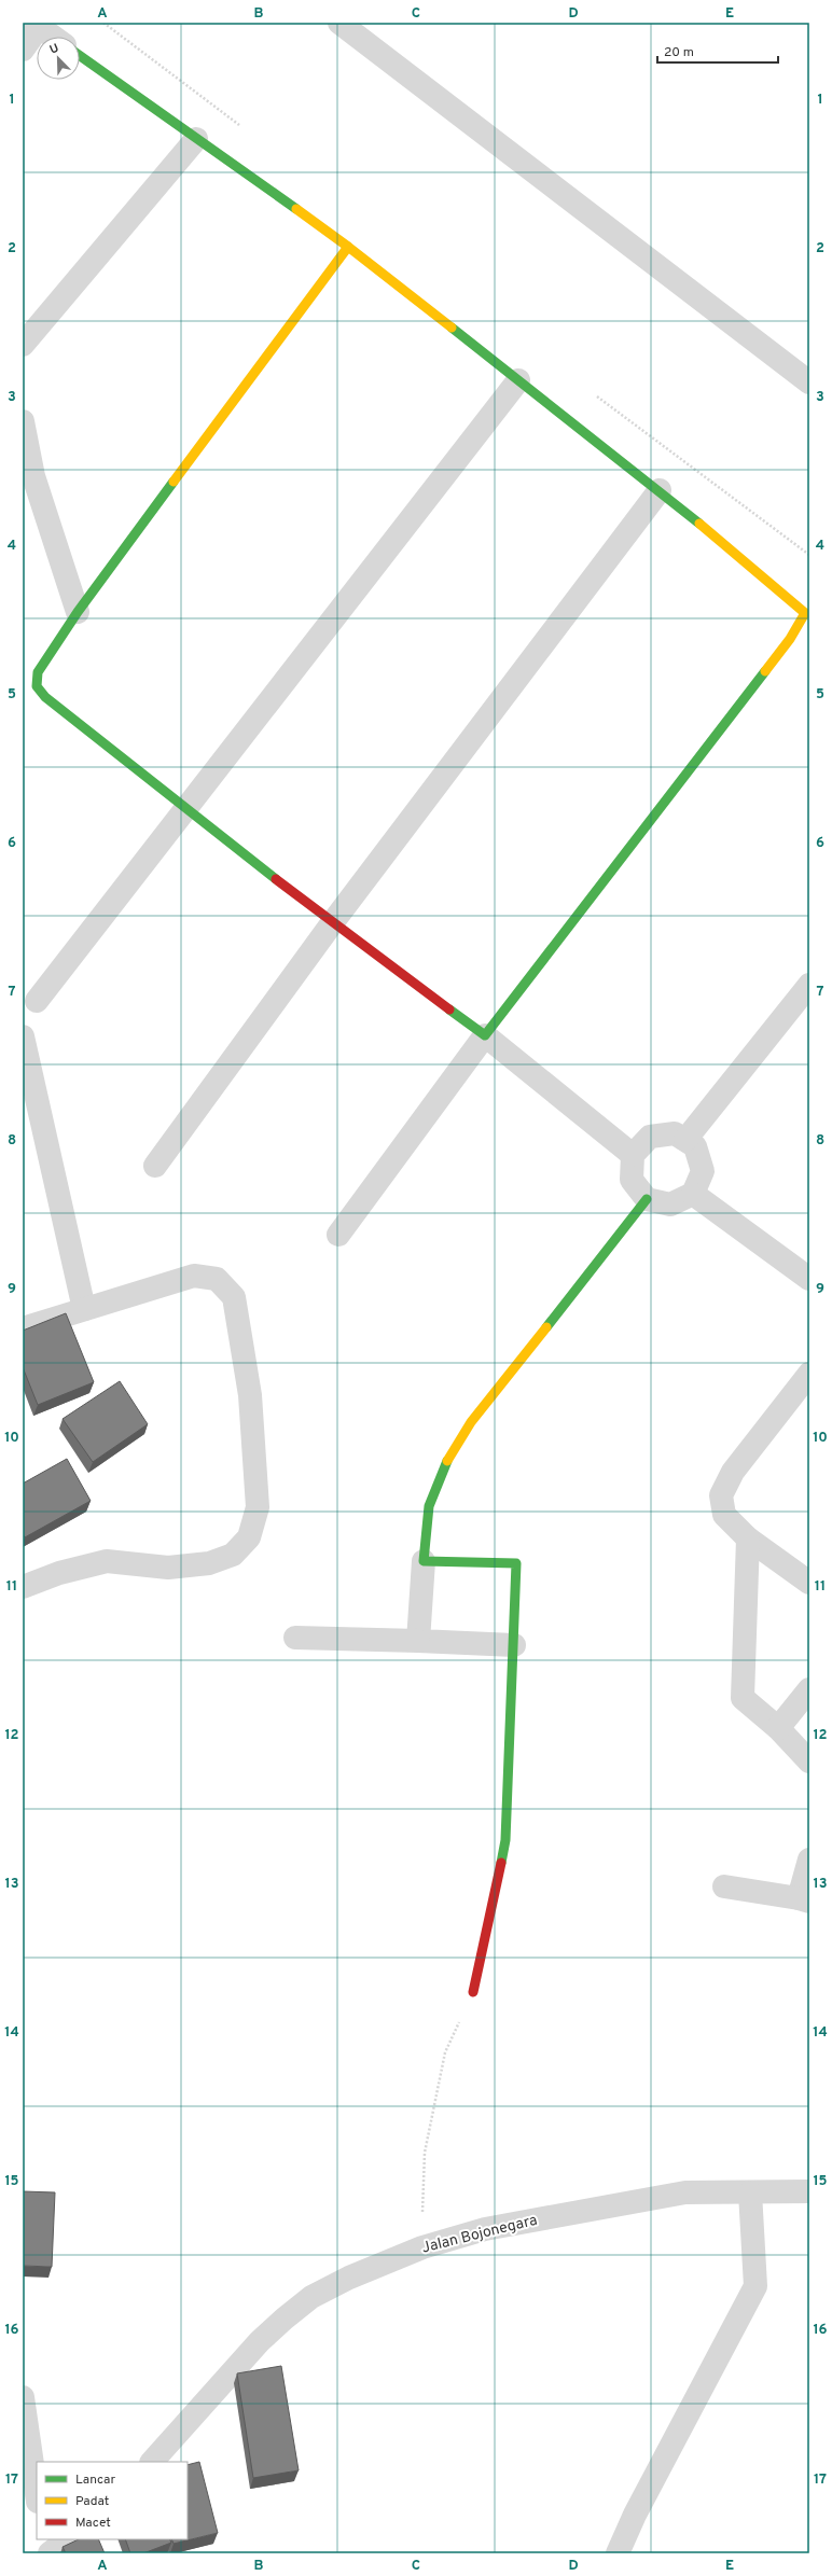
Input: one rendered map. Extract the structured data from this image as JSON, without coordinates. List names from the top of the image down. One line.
{"streets":{"street":["Jalan Bojonegara"]},"legend":["Lancar","Padat","Macet"],"scale_bar":"20 m","north":"top left","grid":{"columns":["A","B","C","D","E"],"rows":["1","2","3","4","5","6","7","8","9","10","11","12","13","14","15","16","17"]}}
